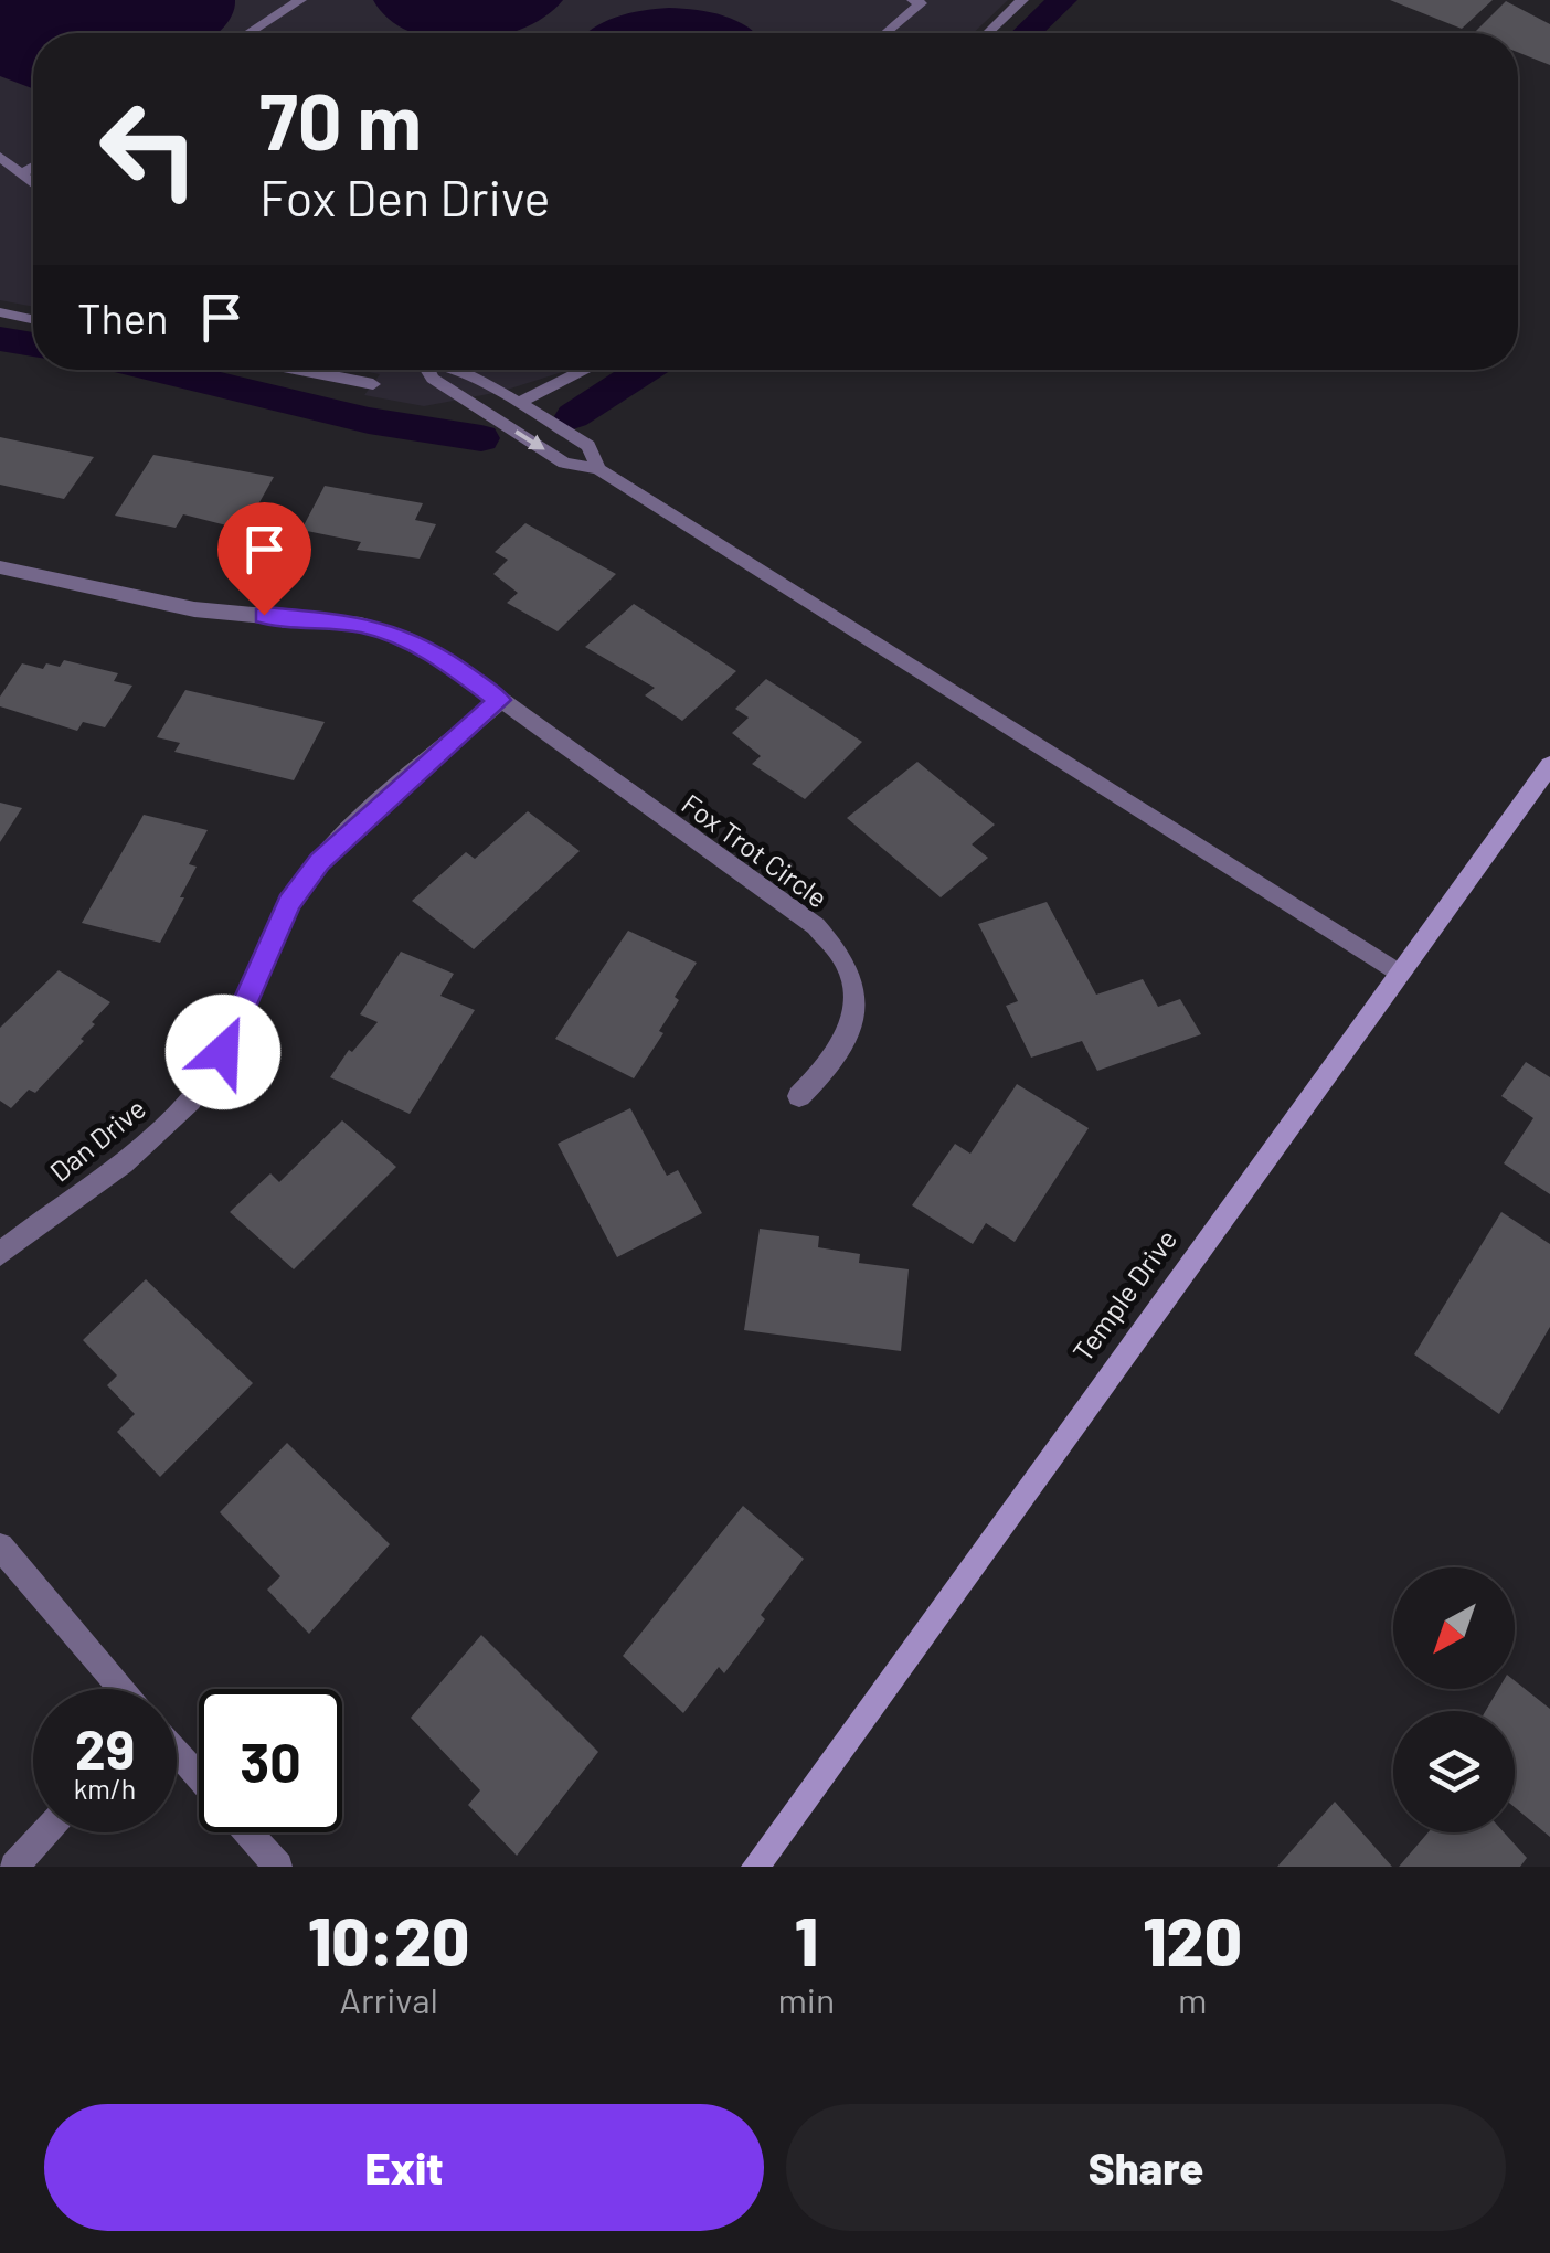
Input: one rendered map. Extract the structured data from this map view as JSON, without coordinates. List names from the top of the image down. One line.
{"streets":{"street":["Fox Trot Circle","Dan Drive","Temple Drive"]},"crossings":[["Fox Trot Circle","Dan Drive"]],"north":"bottom left","page":{"turn":["70 m","Fox Den Drive"],"then":"Then","speed":"29 km/h","limit":"30","eta":["10:20","Arrival","1","min","120","m"],"buttons":["Exit","Share"]}}
